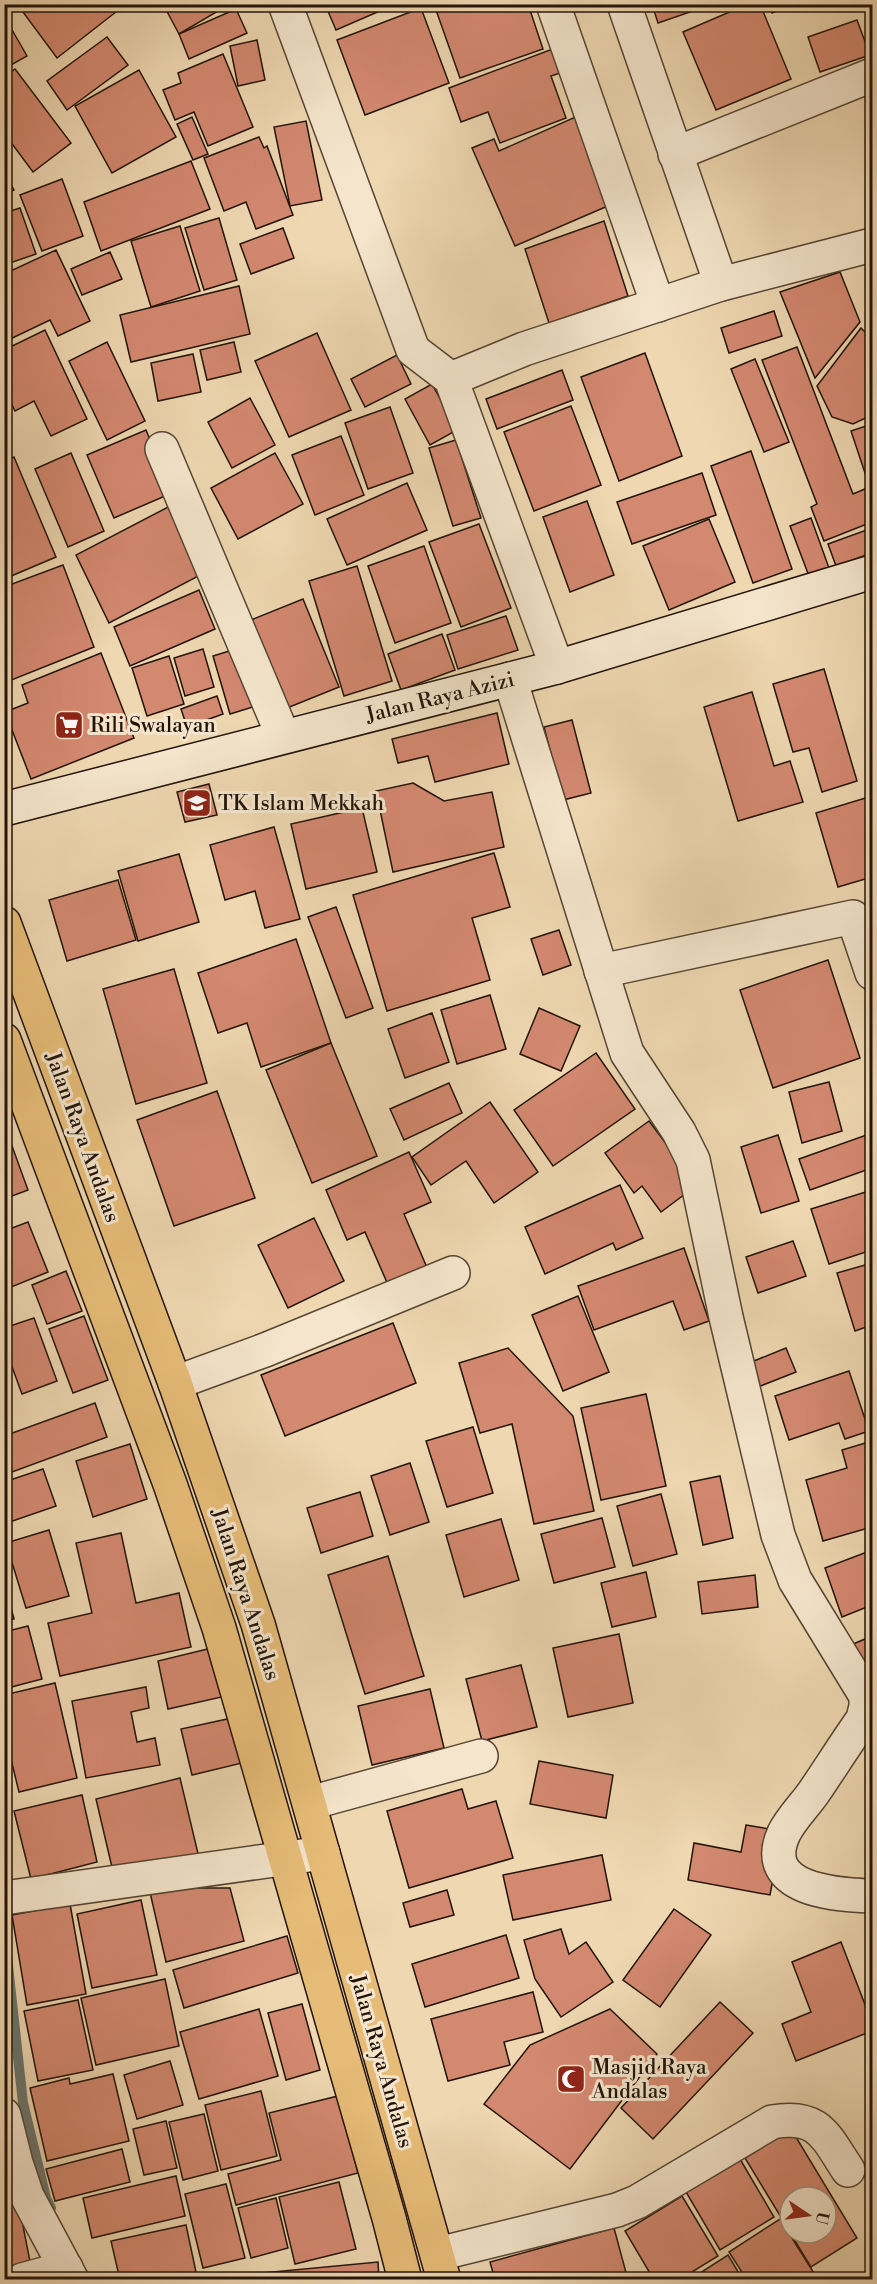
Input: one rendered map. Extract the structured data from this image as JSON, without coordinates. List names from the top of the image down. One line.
{"streets":{"main road":["Jalan Raya Andalas"],"street":["Jalan Raya Azizi"]},"places":{"supermarket":["Rili Swalayan"],"school or university":["TK Islam Mekkah"],"mosque":["Masjid Raya Andalas"]},"north":"right"}
